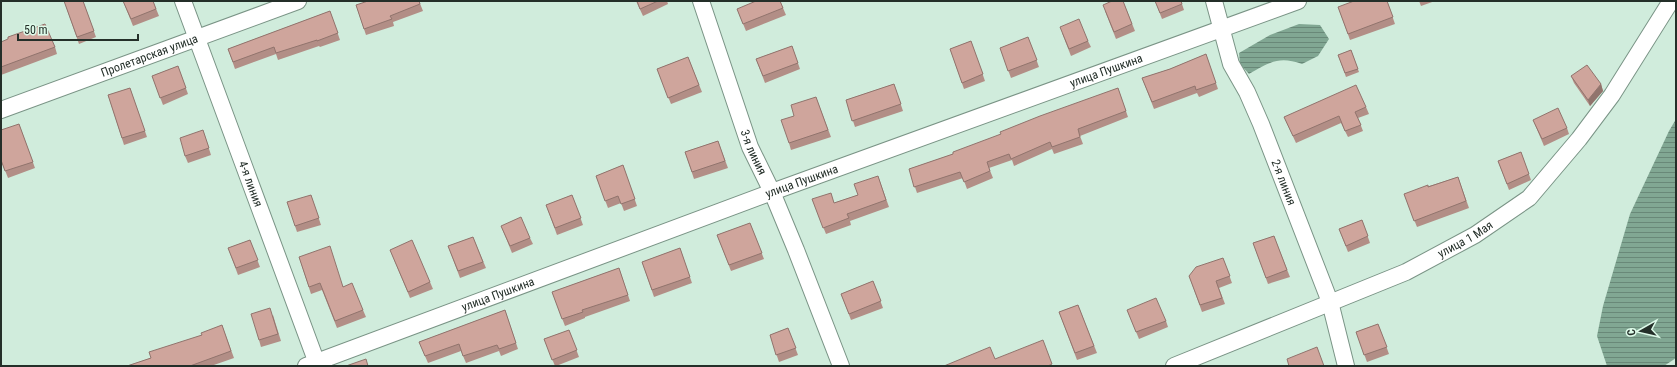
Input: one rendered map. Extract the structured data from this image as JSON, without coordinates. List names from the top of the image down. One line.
{"streets":{"street":["Пролетарская улица","улица Пушкина","3-я линия","2-я линия","4-я линия","улица 1 Мая"]},"crossings":[["Пролетарская улица","4-я линия"],["улица Пушкина","3-я линия"],["улица Пушкина","2-я линия"],["улица Пушкина","4-я линия"],["2-я линия","улица 1 Мая"]],"scale_bar":"50 m","north":"left"}
